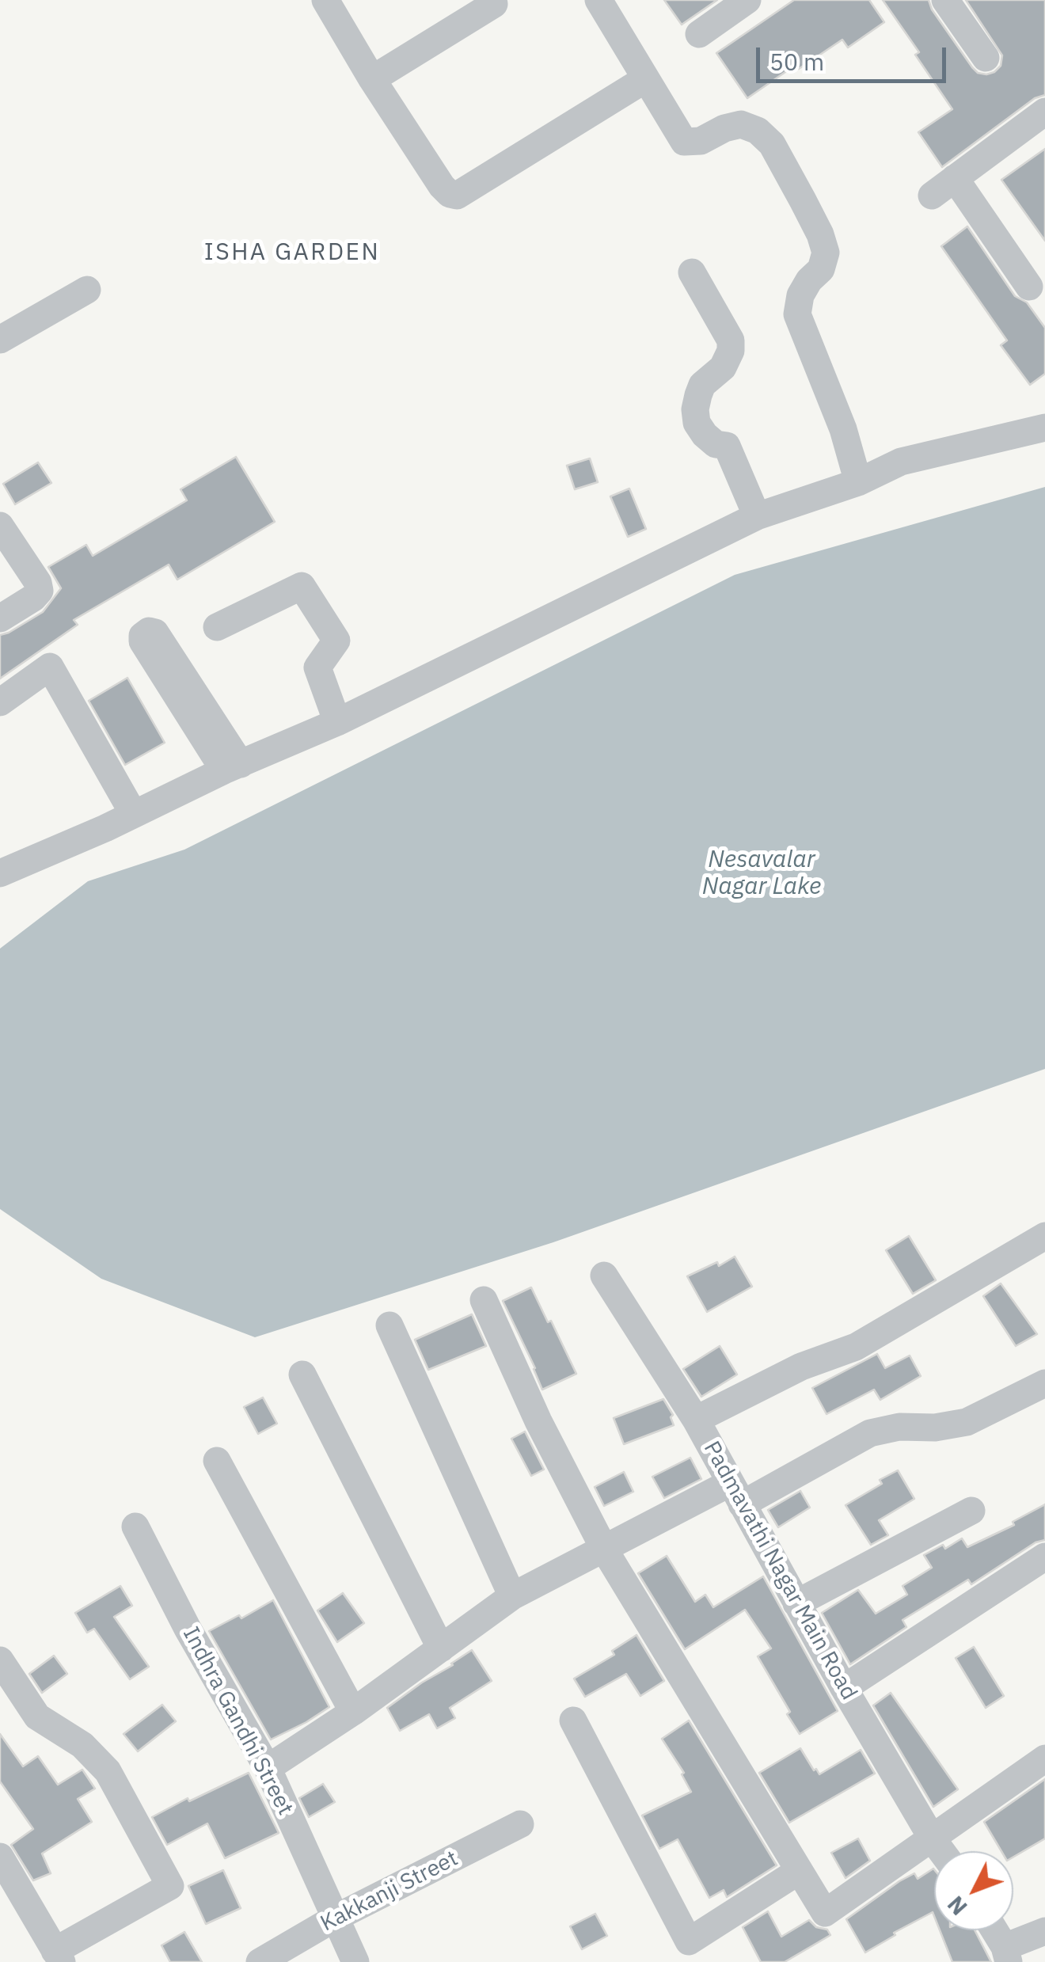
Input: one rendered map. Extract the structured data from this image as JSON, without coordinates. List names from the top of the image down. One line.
{"streets":{"street":["Padmavathi Nagar Main Road","Indhra Gandhi Street","Kakkanji Street"]},"crossings":[["Indhra Gandhi Street","Kakkanji Street"]],"districts":["ISHA GARDEN"],"water":["Nesavalar Nagar Lake"],"scale_bar":"50 m","north":"bottom left"}
